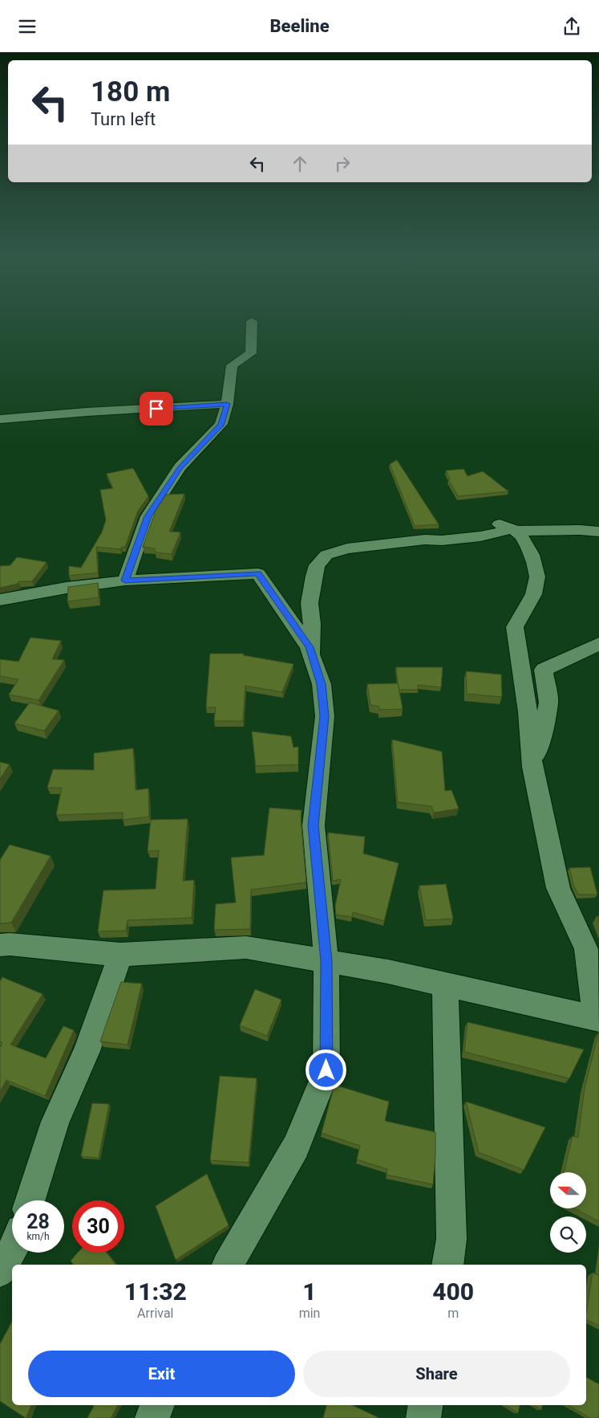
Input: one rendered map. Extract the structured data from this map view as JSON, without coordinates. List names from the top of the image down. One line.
{"north":"left","page":{"header":"Beeline","turn":["180 m","Turn left"],"speed":"28 km/h","limit":"30","eta":["11:32","Arrival","1","min","400","m"],"buttons":["Exit","Share"]}}
